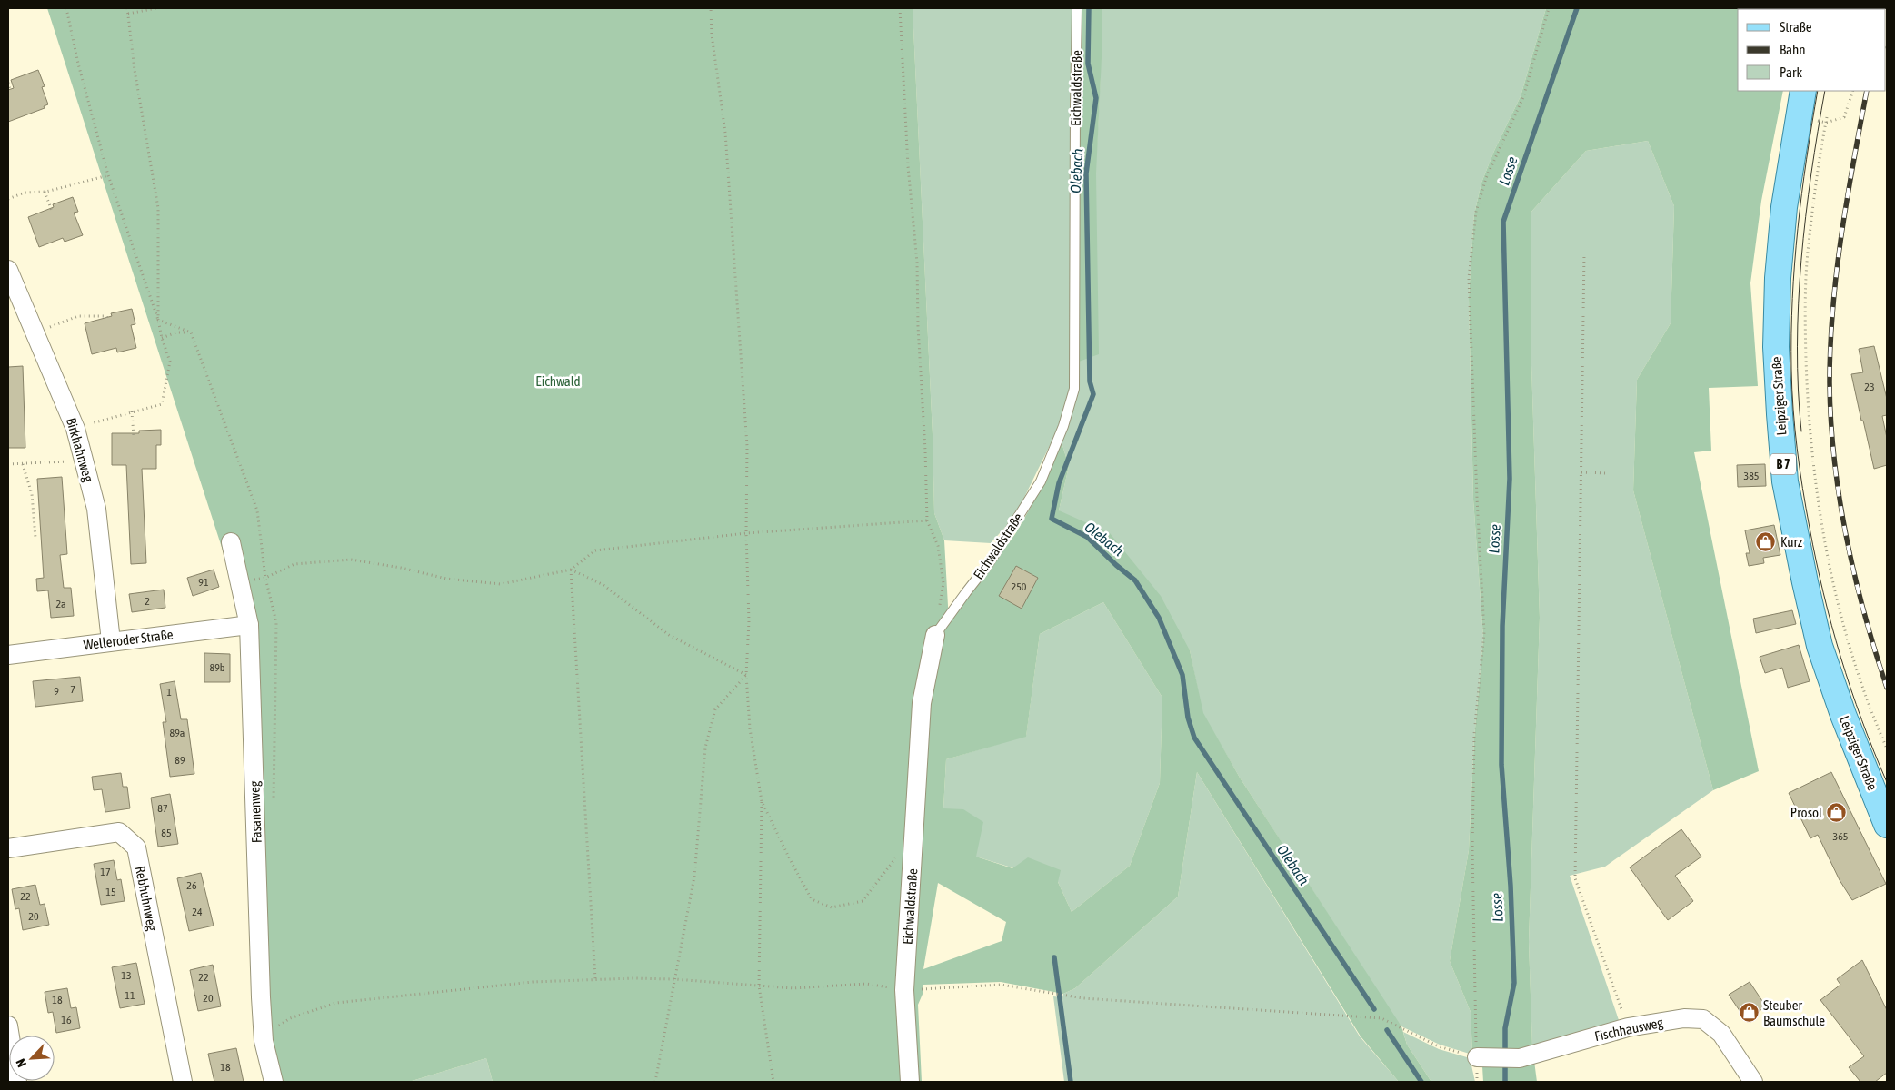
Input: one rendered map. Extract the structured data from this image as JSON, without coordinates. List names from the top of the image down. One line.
{"streets":{"main road":["Leipziger Straße","B 7"],"street":["Eichwaldstraße","Birkhahnweg","Welleroder Straße","Fasanenweg","Rebhuhnweg","Fischhausweg"]},"crossings":[["Birkhahnweg","Welleroder Straße"],["Welleroder Straße","Fasanenweg"]],"water":["Olebach","Losse"],"parks":["Eichwald"],"places":{"shop":["Kurz","Prosol","Steuber Baumschule"]},"house_numbers":["23","385","91","250","2","2a","89b","7","9","1","89a","89","87","85","365","17","26","15","22","24","20","13","22","11","20","18","16","18"],"legend":["Straße","Bahn","Park"],"north":"bottom left"}
